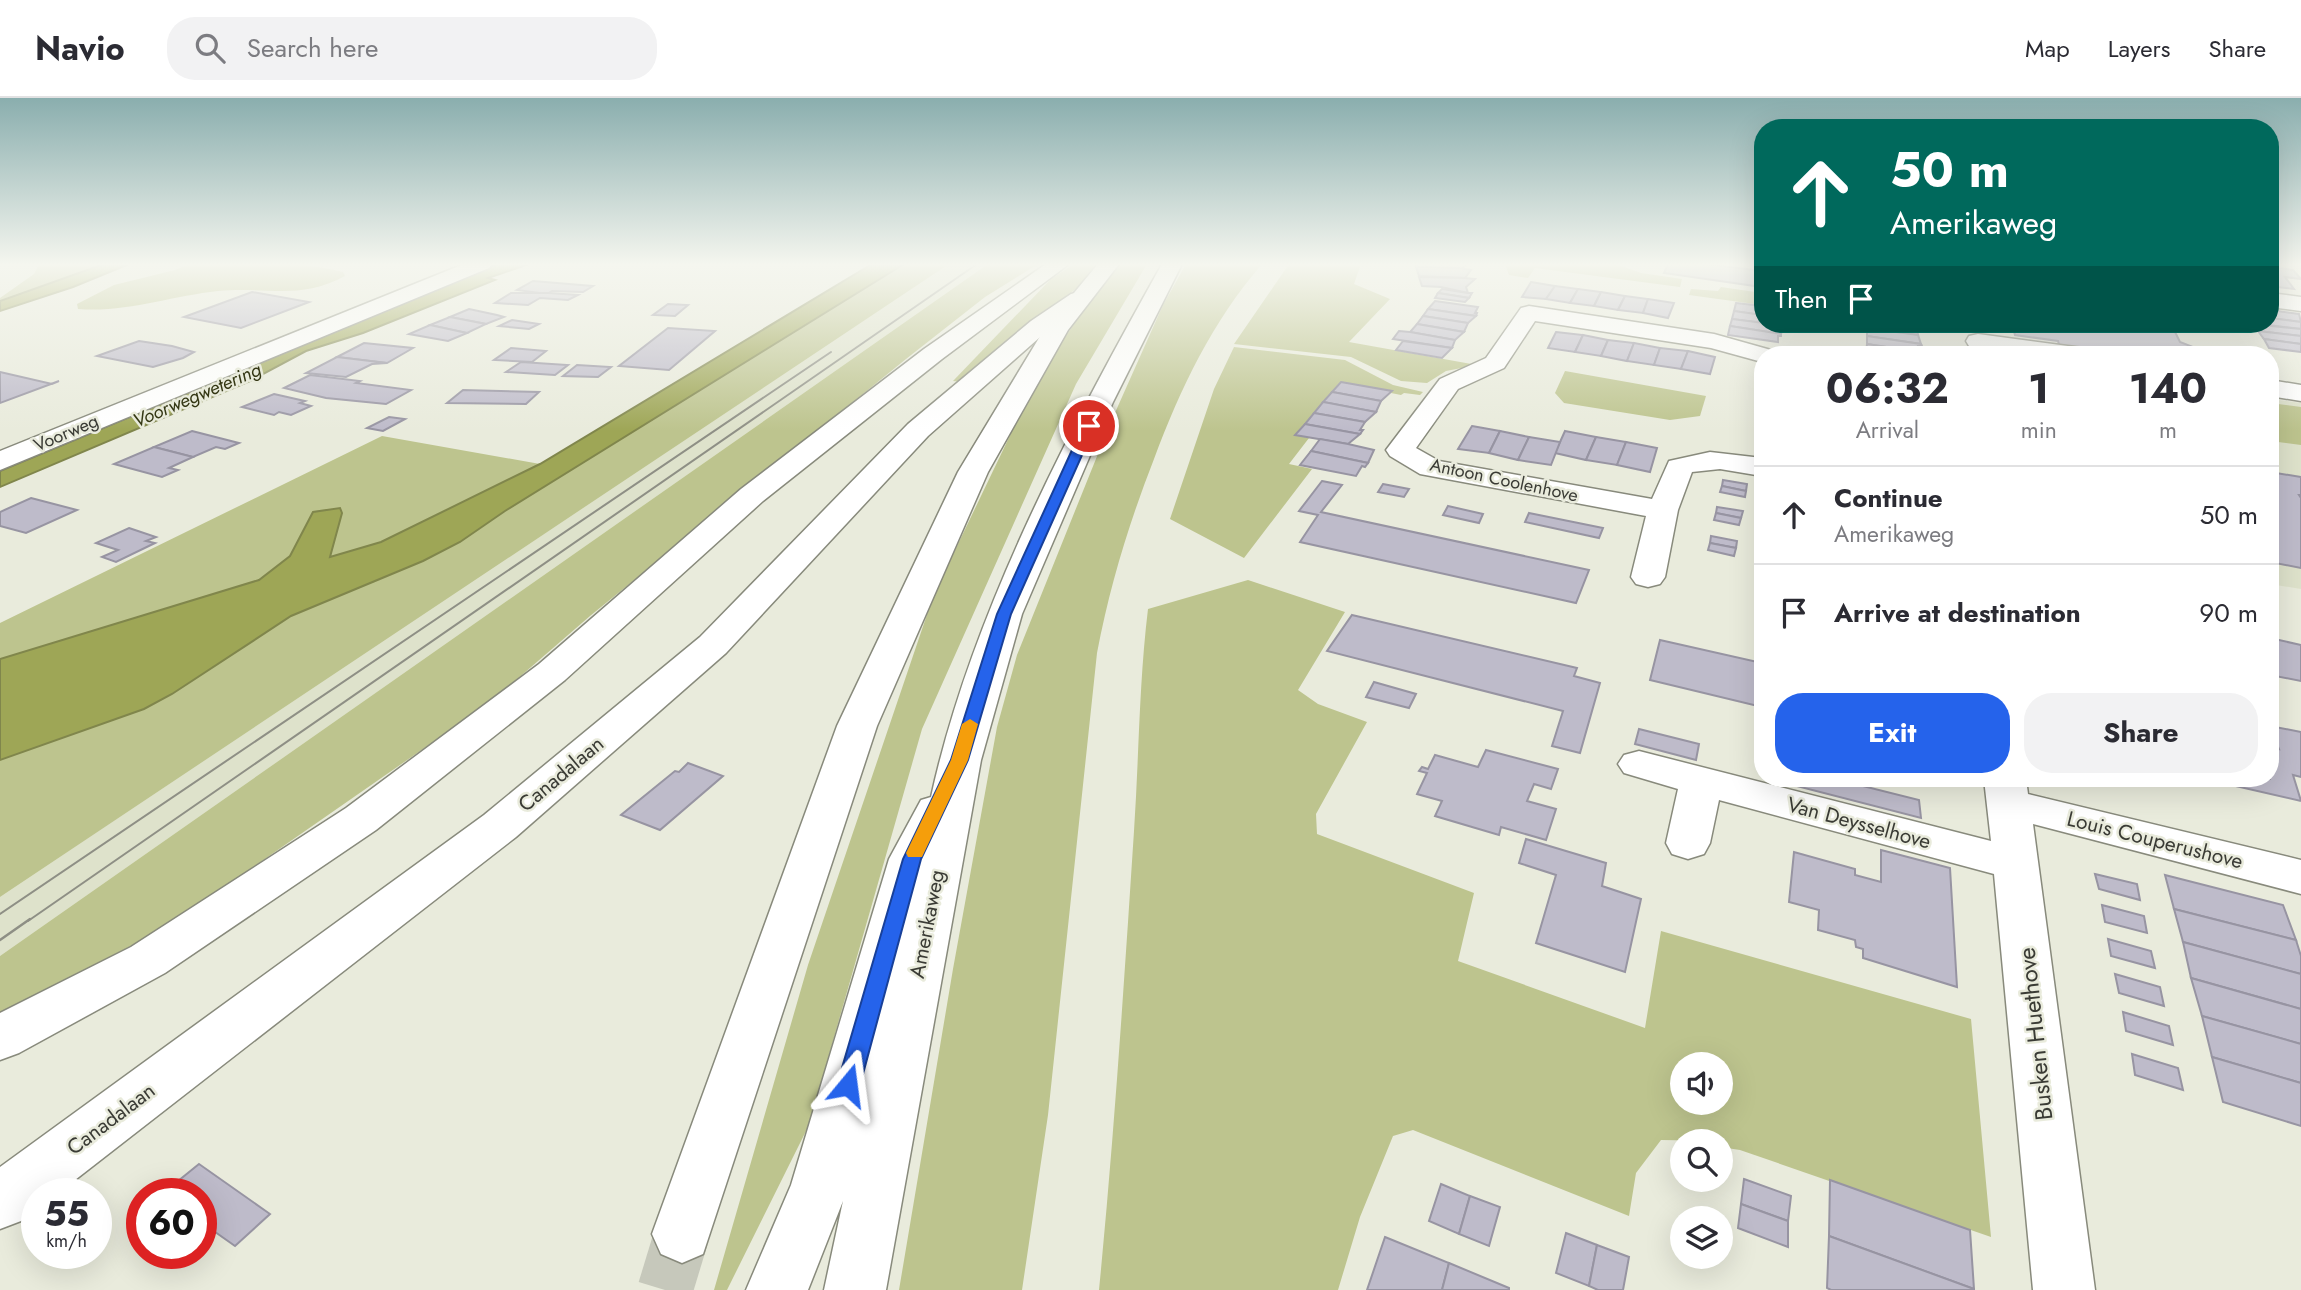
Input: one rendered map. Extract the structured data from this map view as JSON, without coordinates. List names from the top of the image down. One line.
{"streets":{"main road":["Voorweg","Antoon Coolenhove","Canadalaan","Van Deysselhove","Louis Couperushove","Amerikaweg","Busken Huethove"]},"crossings":[["Van Deysselhove","Busken Huethove"],["Louis Couperushove","Busken Huethove"]],"water":["Voorwegwetering"],"page":{"header":"Navio","search":"Search here","nav":["Map","Layers","Share"],"turn":["50 m","Amerikaweg"],"then":"Then","eta":["06:32","Arrival","1","min","140","m"],"list":[{"name":"Continue","note":"Amerikaweg","value":"50 m"},{"name":"Arrive at destination","value":"90 m"}],"buttons":["Exit","Share"],"speed":"55 km/h","limit":"60"}}
